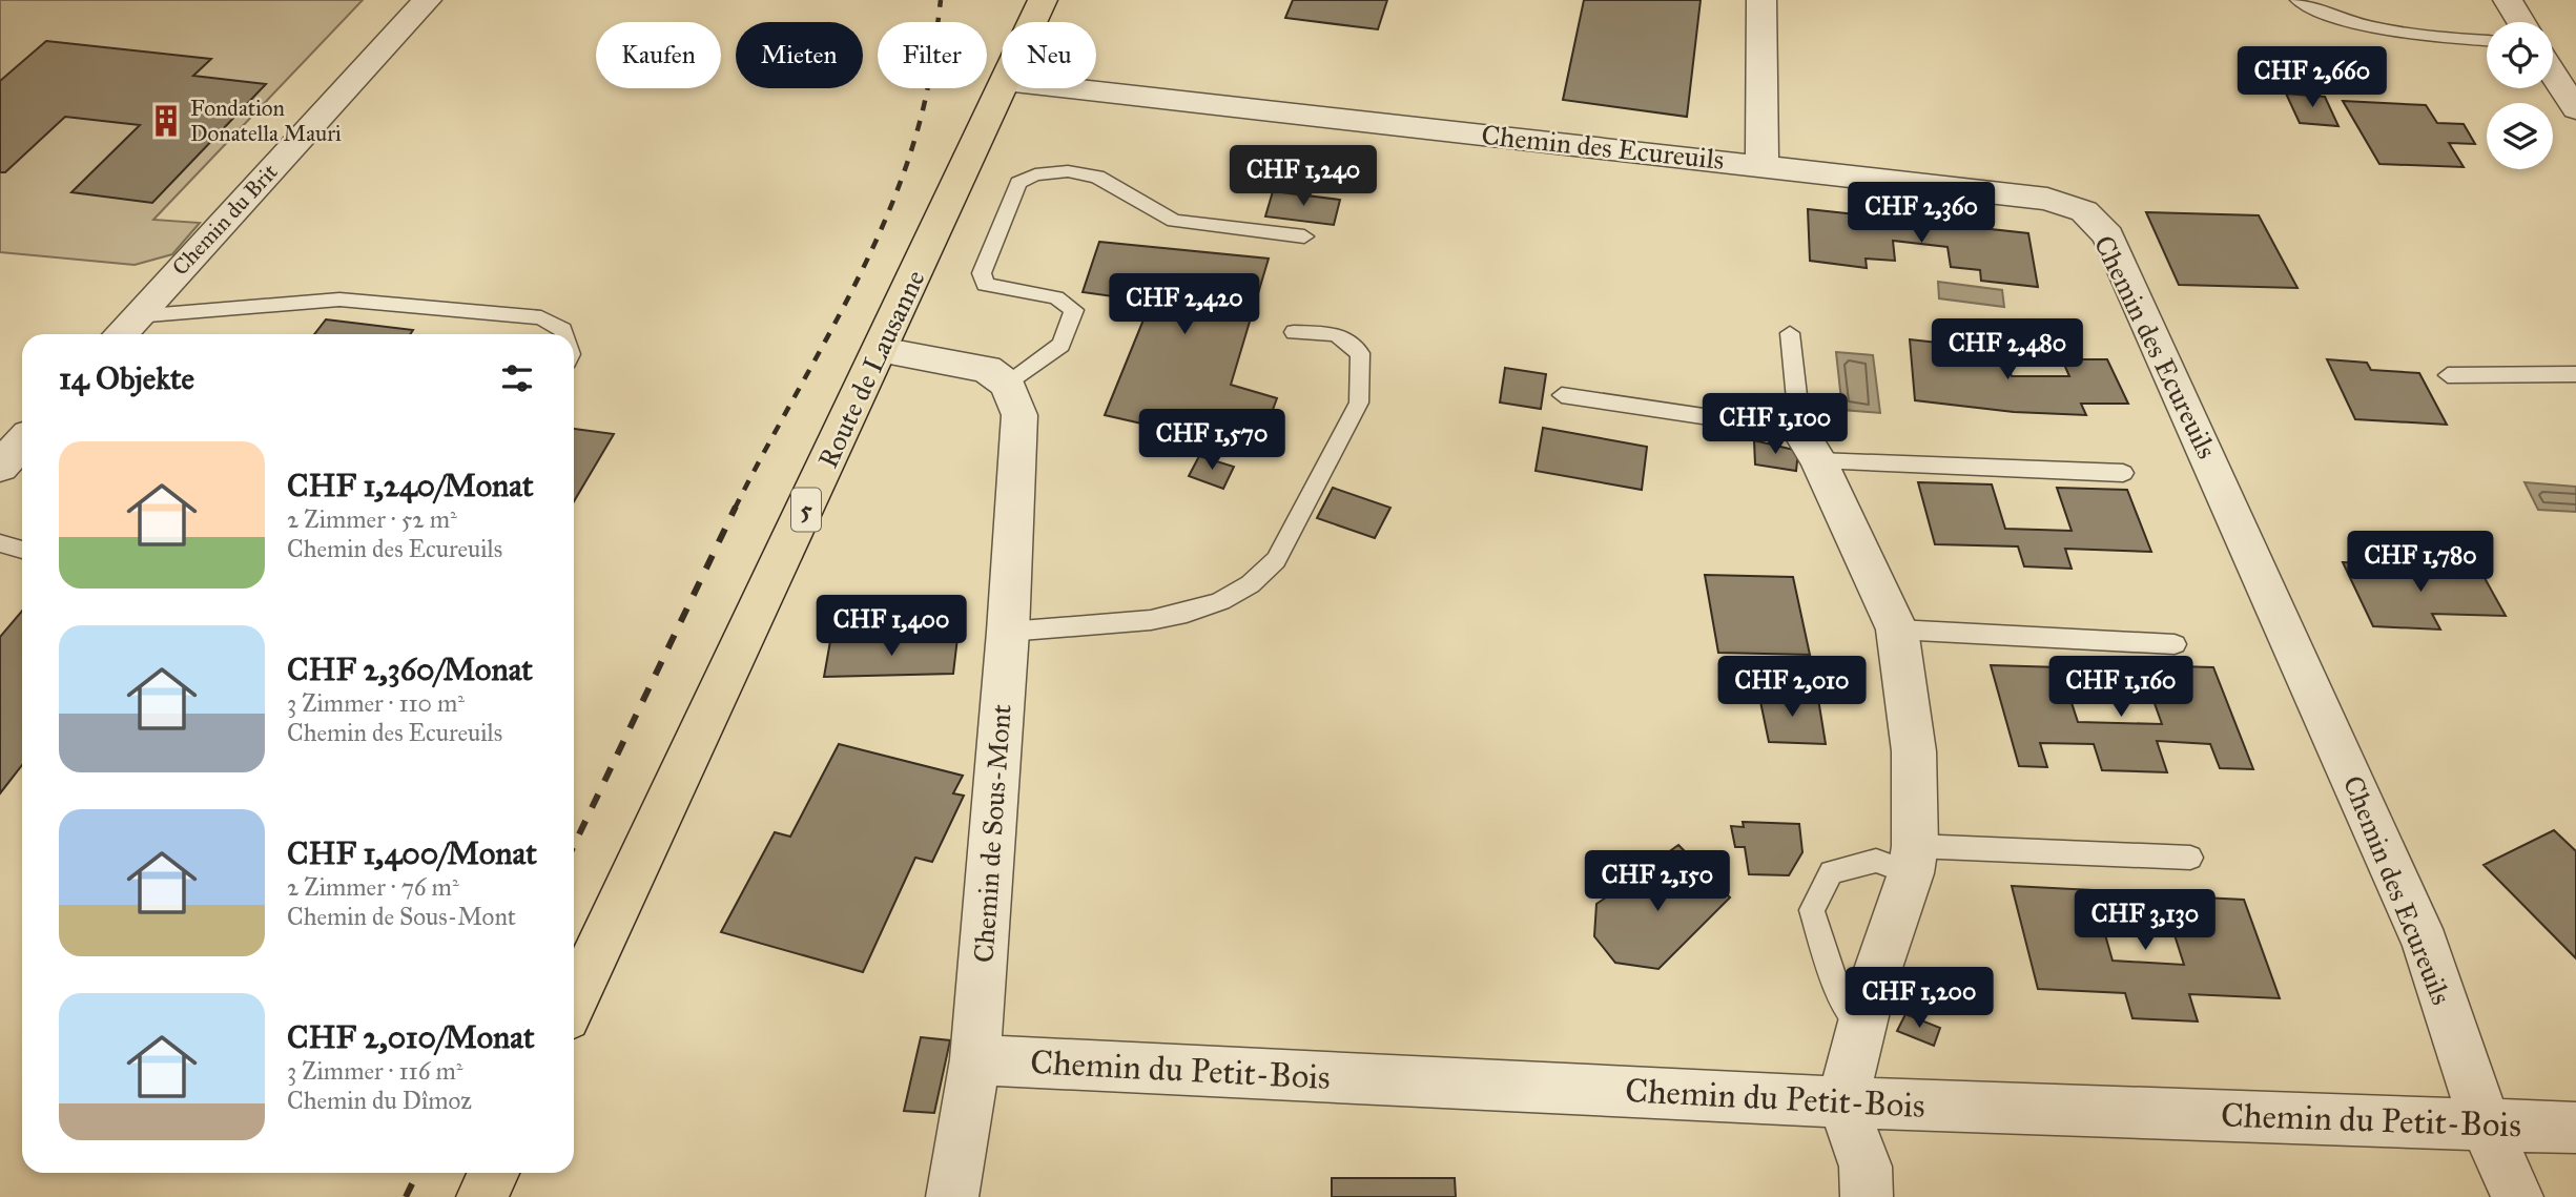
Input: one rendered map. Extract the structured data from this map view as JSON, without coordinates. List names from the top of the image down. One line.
{"streets":{"main road":["Route de Lausanne","5"],"street":["Chemin des Ecureuils","Chemin du Brit","Chemin de Sous-Mont","Chemin du Petit-Bois"]},"crossings":[["Chemin des Ecureuils","Chemin du Petit-Bois"],["Chemin de Sous-Mont","Chemin du Petit-Bois"]],"places":{"building":["Fondation Donatella Mauri"]},"page":{"chip":["Kaufen","Mieten","Filter","Neu"],"price":["CHF 2,660","CHF 1,240","CHF 2,360","CHF 2,420","CHF 2,480","CHF 1,100","CHF 1,570","CHF 1,780","CHF 1,400","CHF 2,010","CHF 1,160","CHF 2,150","CHF 3,130","CHF 1,200"],"heading":"14 Objekte","list":[{"name":"CHF 1,240/Monat","note":"2 Zimmer · 52 m² · Chemin des Ecureuils"},{"name":"CHF 2,360/Monat","note":"3 Zimmer · 110 m² · Chemin des Ecureuils"},{"name":"CHF 1,400/Monat","note":"2 Zimmer · 76 m² · Chemin de Sous-Mont"},{"name":"CHF 2,010/Monat","note":"3 Zimmer · 116 m² · Chemin du Dîmoz"}]}}
